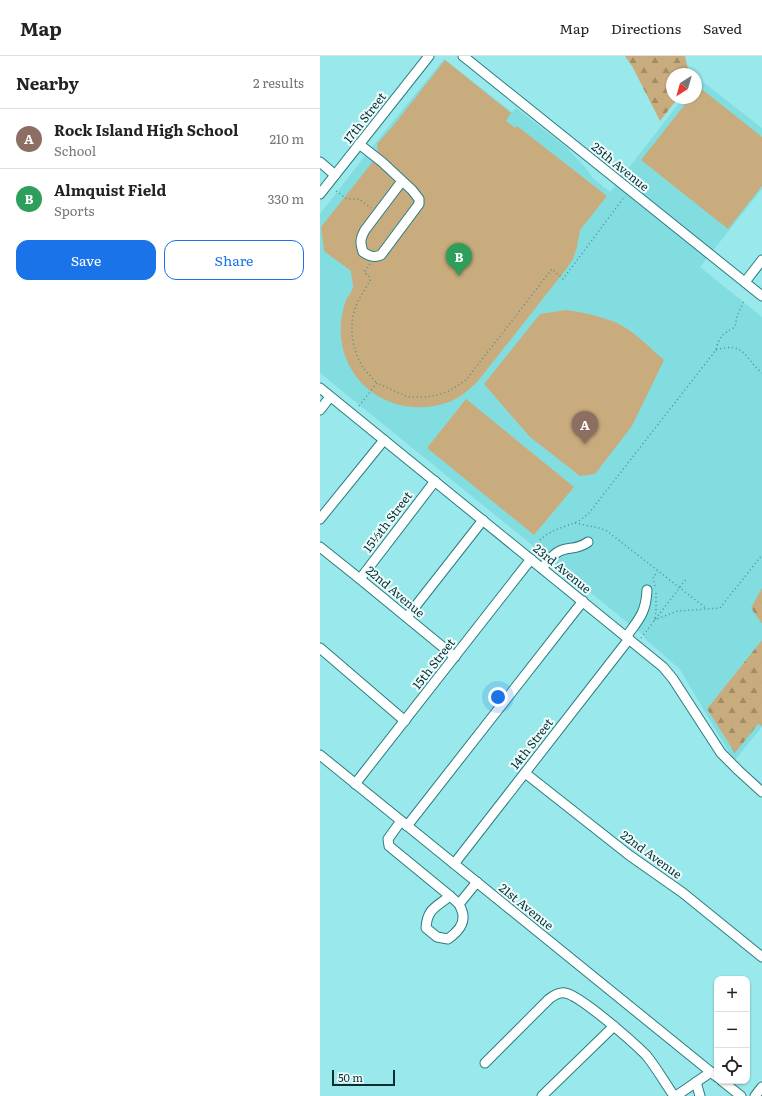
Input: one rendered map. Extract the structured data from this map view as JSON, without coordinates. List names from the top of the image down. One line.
{"streets":{"street":["17th Street","25th Avenue","15½th Street","23rd Avenue","22nd Avenue","15th Street","14th Street","21st Avenue"]},"crossings":[["15½th Street","23rd Avenue"],["15½th Street","22nd Avenue"],["23rd Avenue","15th Street"],["23rd Avenue","14th Street"],["22nd Avenue","15th Street"],["22nd Avenue","14th Street"],["15th Street","21st Avenue"],["14th Street","21st Avenue"]],"scale_bar":"50 m","north":"bottom left","page":{"header":"Map","nav":["Map","Directions","Saved"],"heading":["Nearby","2 results"],"list":[{"mark":"A","name":"Rock Island High School","note":"School","value":"210 m"},{"mark":"B","name":"Almquist Field","note":"Sports","value":"330 m"}],"buttons":["Save","Share"],"pins":["B","A"],"map_buttons":["+","−"],"scale":"50 m"}}
